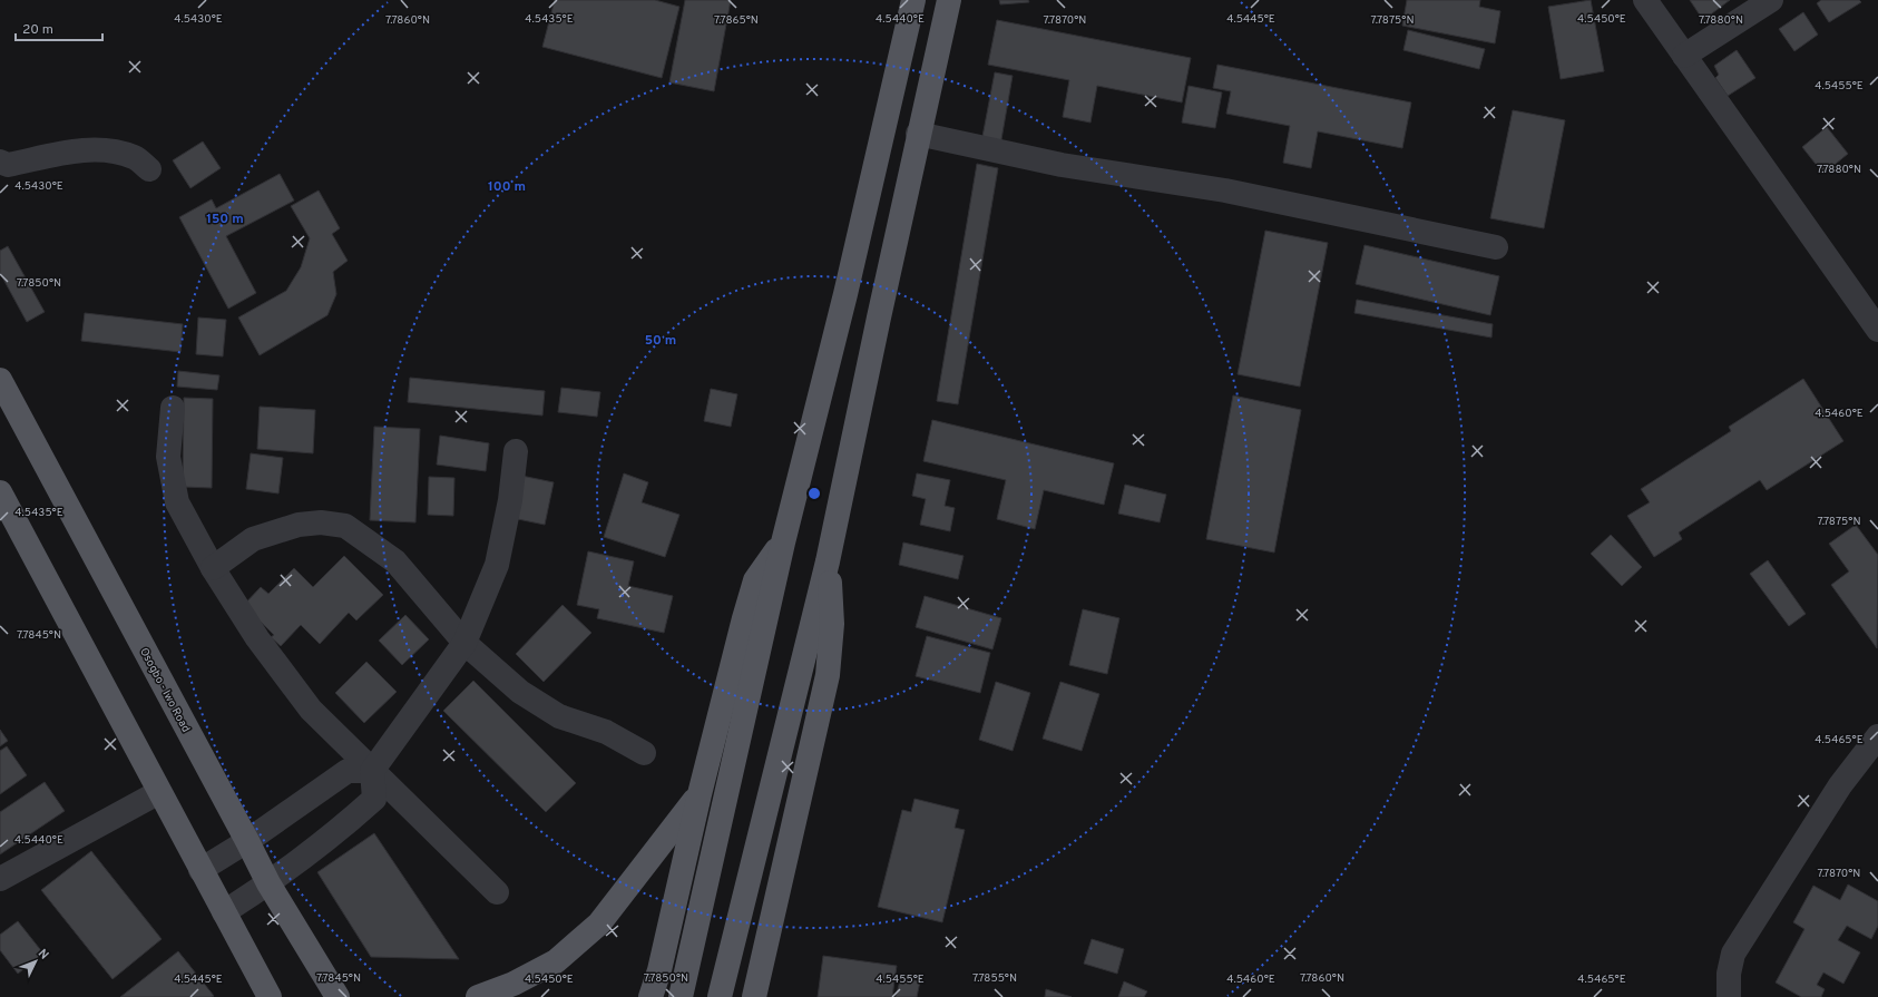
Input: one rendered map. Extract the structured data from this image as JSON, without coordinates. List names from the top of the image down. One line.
{"streets":{"main road":["Osogbo - Iwo Road"]},"scale_bar":"20 m","north":"top right","coordinates":["4.5450°E","4.5430°E","4.5435°E","4.5440°E","4.5445°E","7.7860°N","7.7865°N","7.7870°N","7.7875°N","7.7880°N","4.5455°E","7.7850°N","4.5460°E","7.7845°N","4.5465°E","7.7855°N"],"rings":["100 m","150 m","50 m"]}
